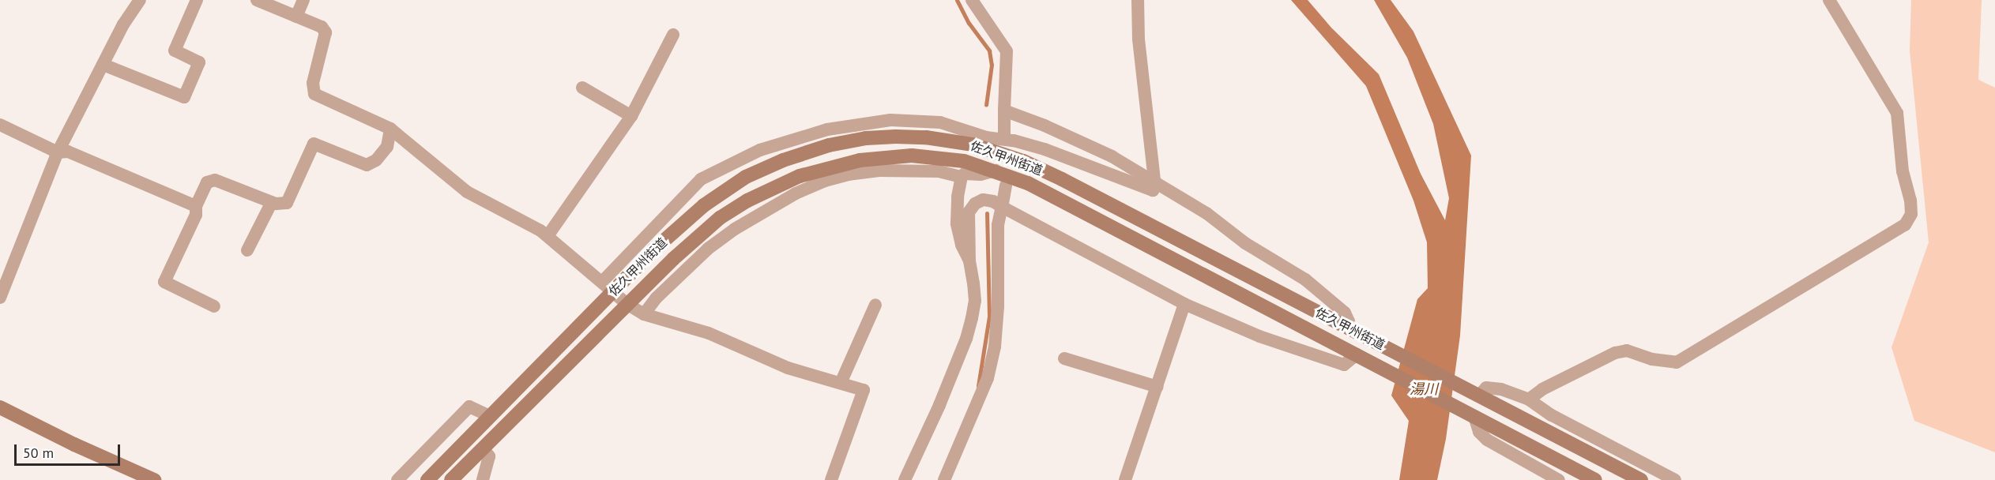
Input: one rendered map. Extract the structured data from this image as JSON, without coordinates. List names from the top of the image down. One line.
{"streets":{"main road":["佐久甲州街道"]},"water":["湯川"],"scale_bar":"50 m"}
